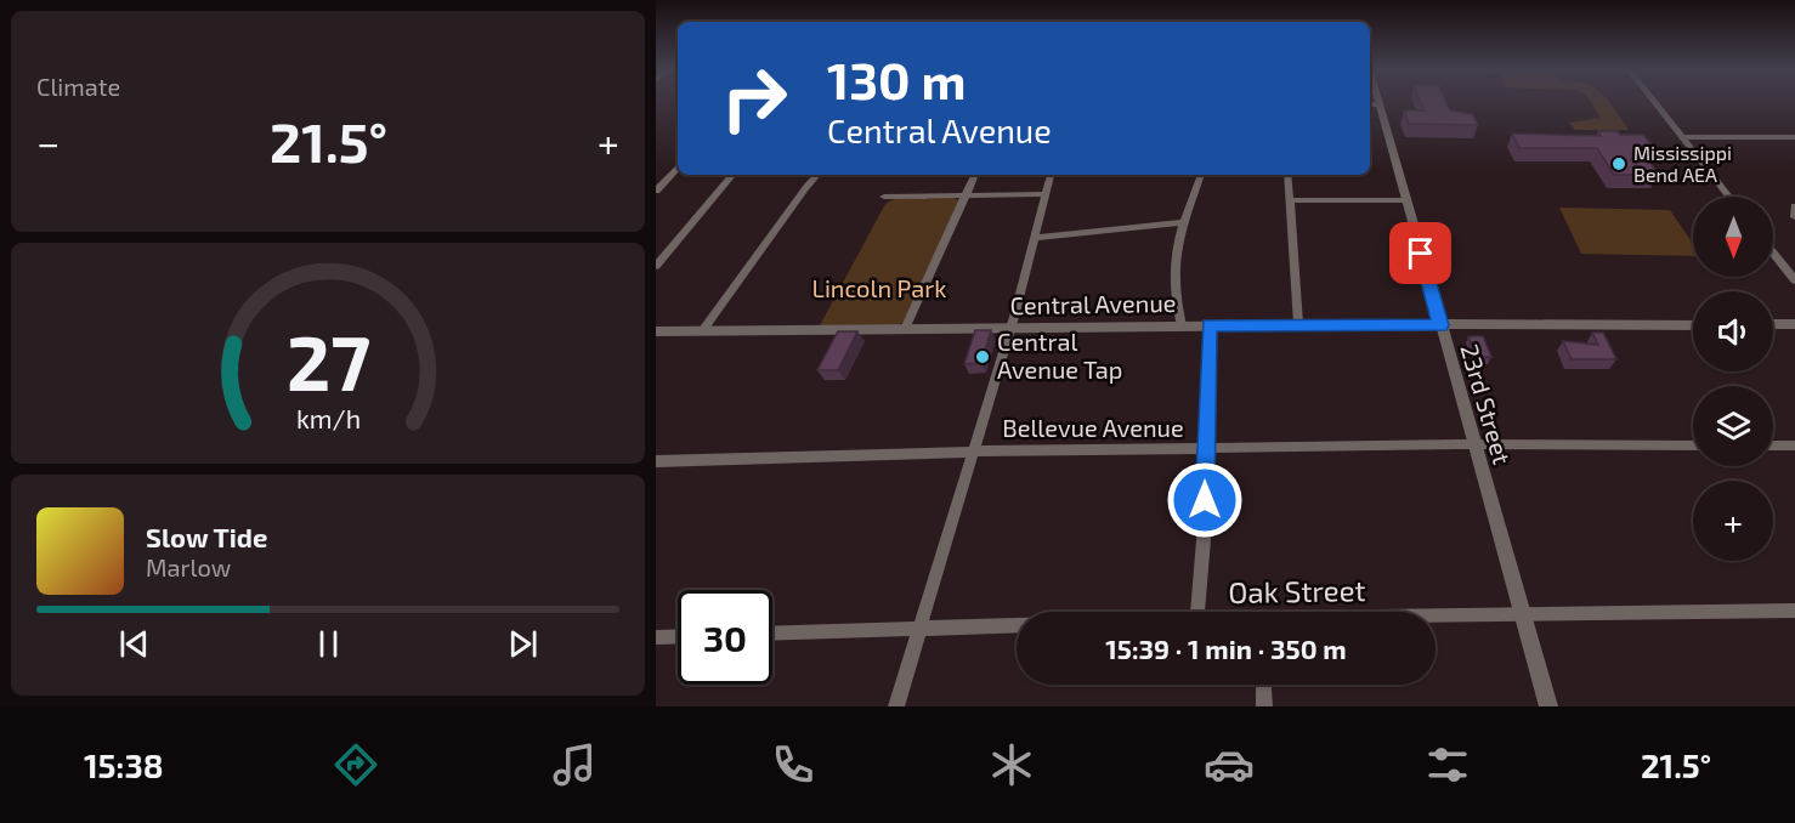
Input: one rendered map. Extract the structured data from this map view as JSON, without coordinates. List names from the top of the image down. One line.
{"streets":{"street":["Central Avenue","23rd Street","Bellevue Avenue","Oak Street"]},"crossings":[["Central Avenue","23rd Street"],["23rd Street","Bellevue Avenue"],["23rd Street","Oak Street"]],"parks":["Lincoln Park"],"places":["Mississippi Bend AEA","Central Avenue Tap"],"north":"bottom","page":{"tile":"Climate","turn":["130 m","Central Avenue"],"heat":["−","21.5°","+"],"map_buttons":"+","song":["Slow Tide","Marlow"],"limit":"30","trip":"15:39 · 1 min · 350 m","tabs":["15:38","21.5°"],"gauge":["27","km/h"]}}
